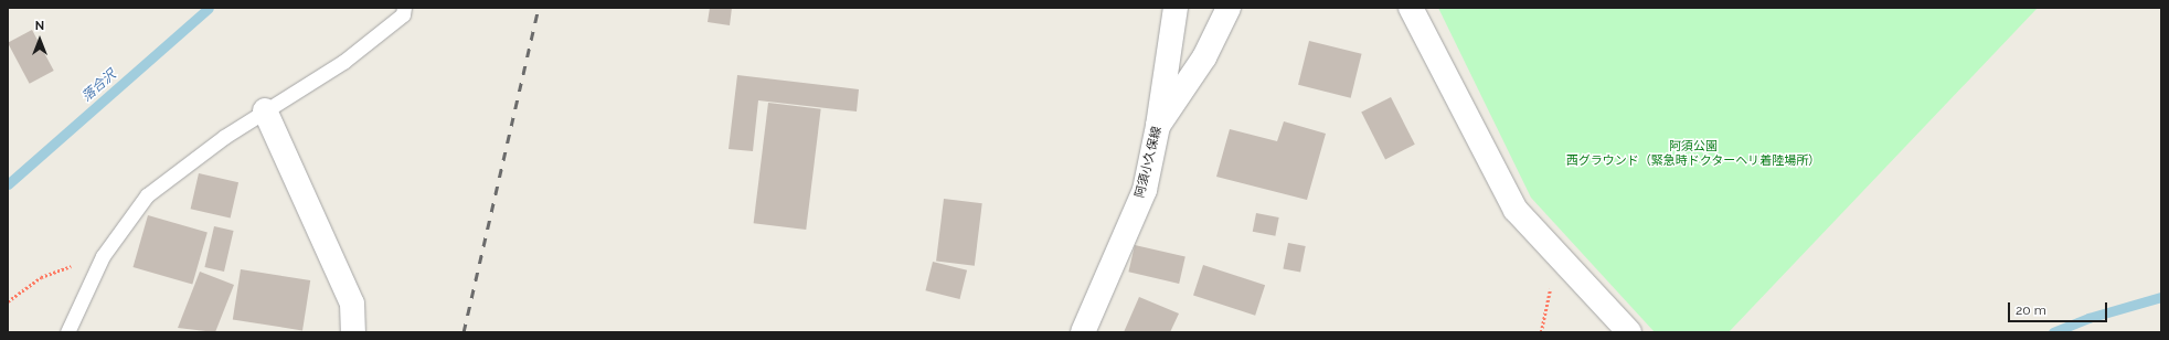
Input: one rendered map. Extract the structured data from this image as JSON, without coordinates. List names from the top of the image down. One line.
{"streets":{"street":["阿須小久保線"]},"water":["落合沢"],"parks":["阿須公園 西グラウンド（緊急時ドクターヘリ着陸場所）"],"scale_bar":"20 m","north":"top"}
